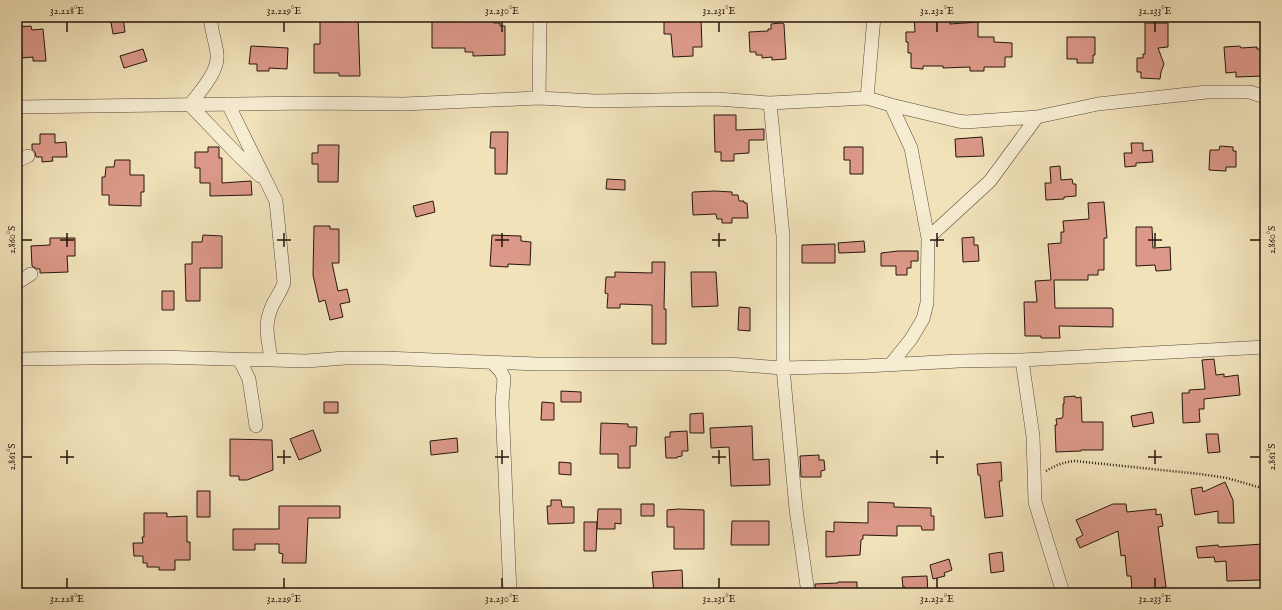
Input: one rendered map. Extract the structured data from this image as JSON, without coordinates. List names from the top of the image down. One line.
{"coordinates":["32.228°E","32.229°E","32.230°E","32.231°E","32.232°E","32.233°E","2.860°S","2.861°S"]}
